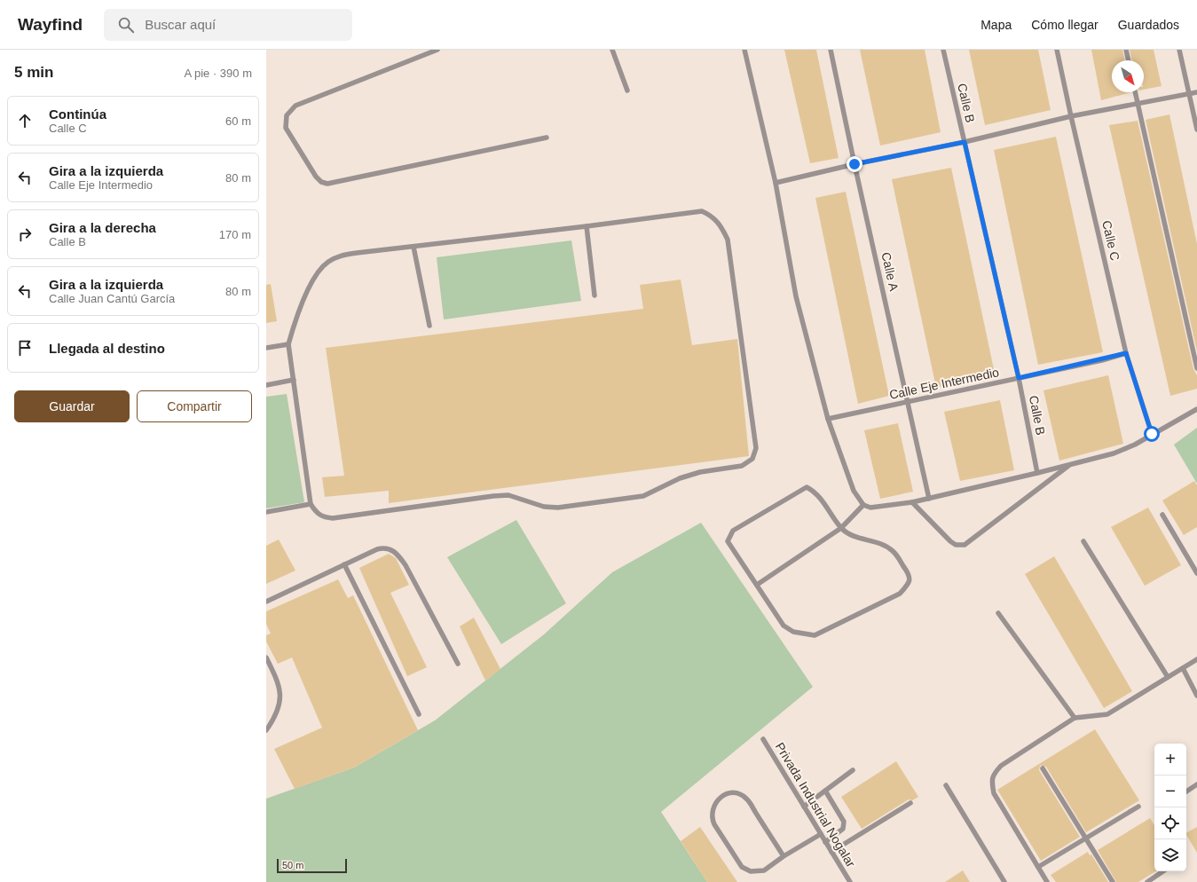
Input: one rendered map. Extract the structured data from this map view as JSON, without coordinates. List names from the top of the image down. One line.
{"streets":{"lane":["Calle B","Calle C","Calle A","Calle Eje Intermedio","Privada Industrial Nogalar"]},"crossings":[["Calle B","Calle Eje Intermedio"],["Calle C","Calle Eje Intermedio"],["Calle A","Calle Eje Intermedio"]],"scale_bar":"50 m","north":"bottom right","page":{"header":"Wayfind","search":"Buscar aquí","nav":["Mapa","Cómo llegar","Guardados"],"heading":["5 min","A pie · 390 m"],"list":[["Continúa","Calle C","60 m"],["Gira a la izquierda","Calle Eje Intermedio","80 m"],["Gira a la derecha","Calle B","170 m"],["Gira a la izquierda","Calle Juan Cantú García","80 m"],"Llegada al destino"],"buttons":["Guardar","Compartir"],"map_buttons":["+","−"],"scale":"50 m"}}
